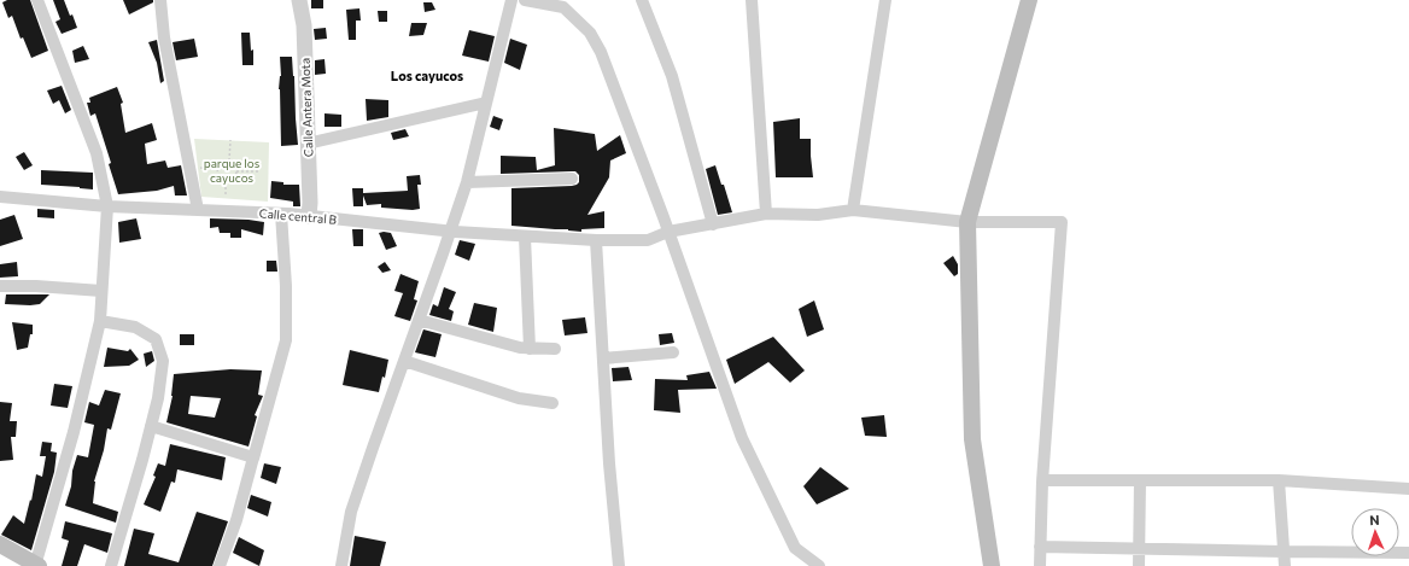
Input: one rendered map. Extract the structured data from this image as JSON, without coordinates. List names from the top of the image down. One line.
{"streets":{"street":["Calle Antera Mota","Calle central B"]},"crossings":[["Calle Antera Mota","Calle central B"]],"districts":["Los cayucos"],"parks":["parque los cayucos"],"north":"top"}
